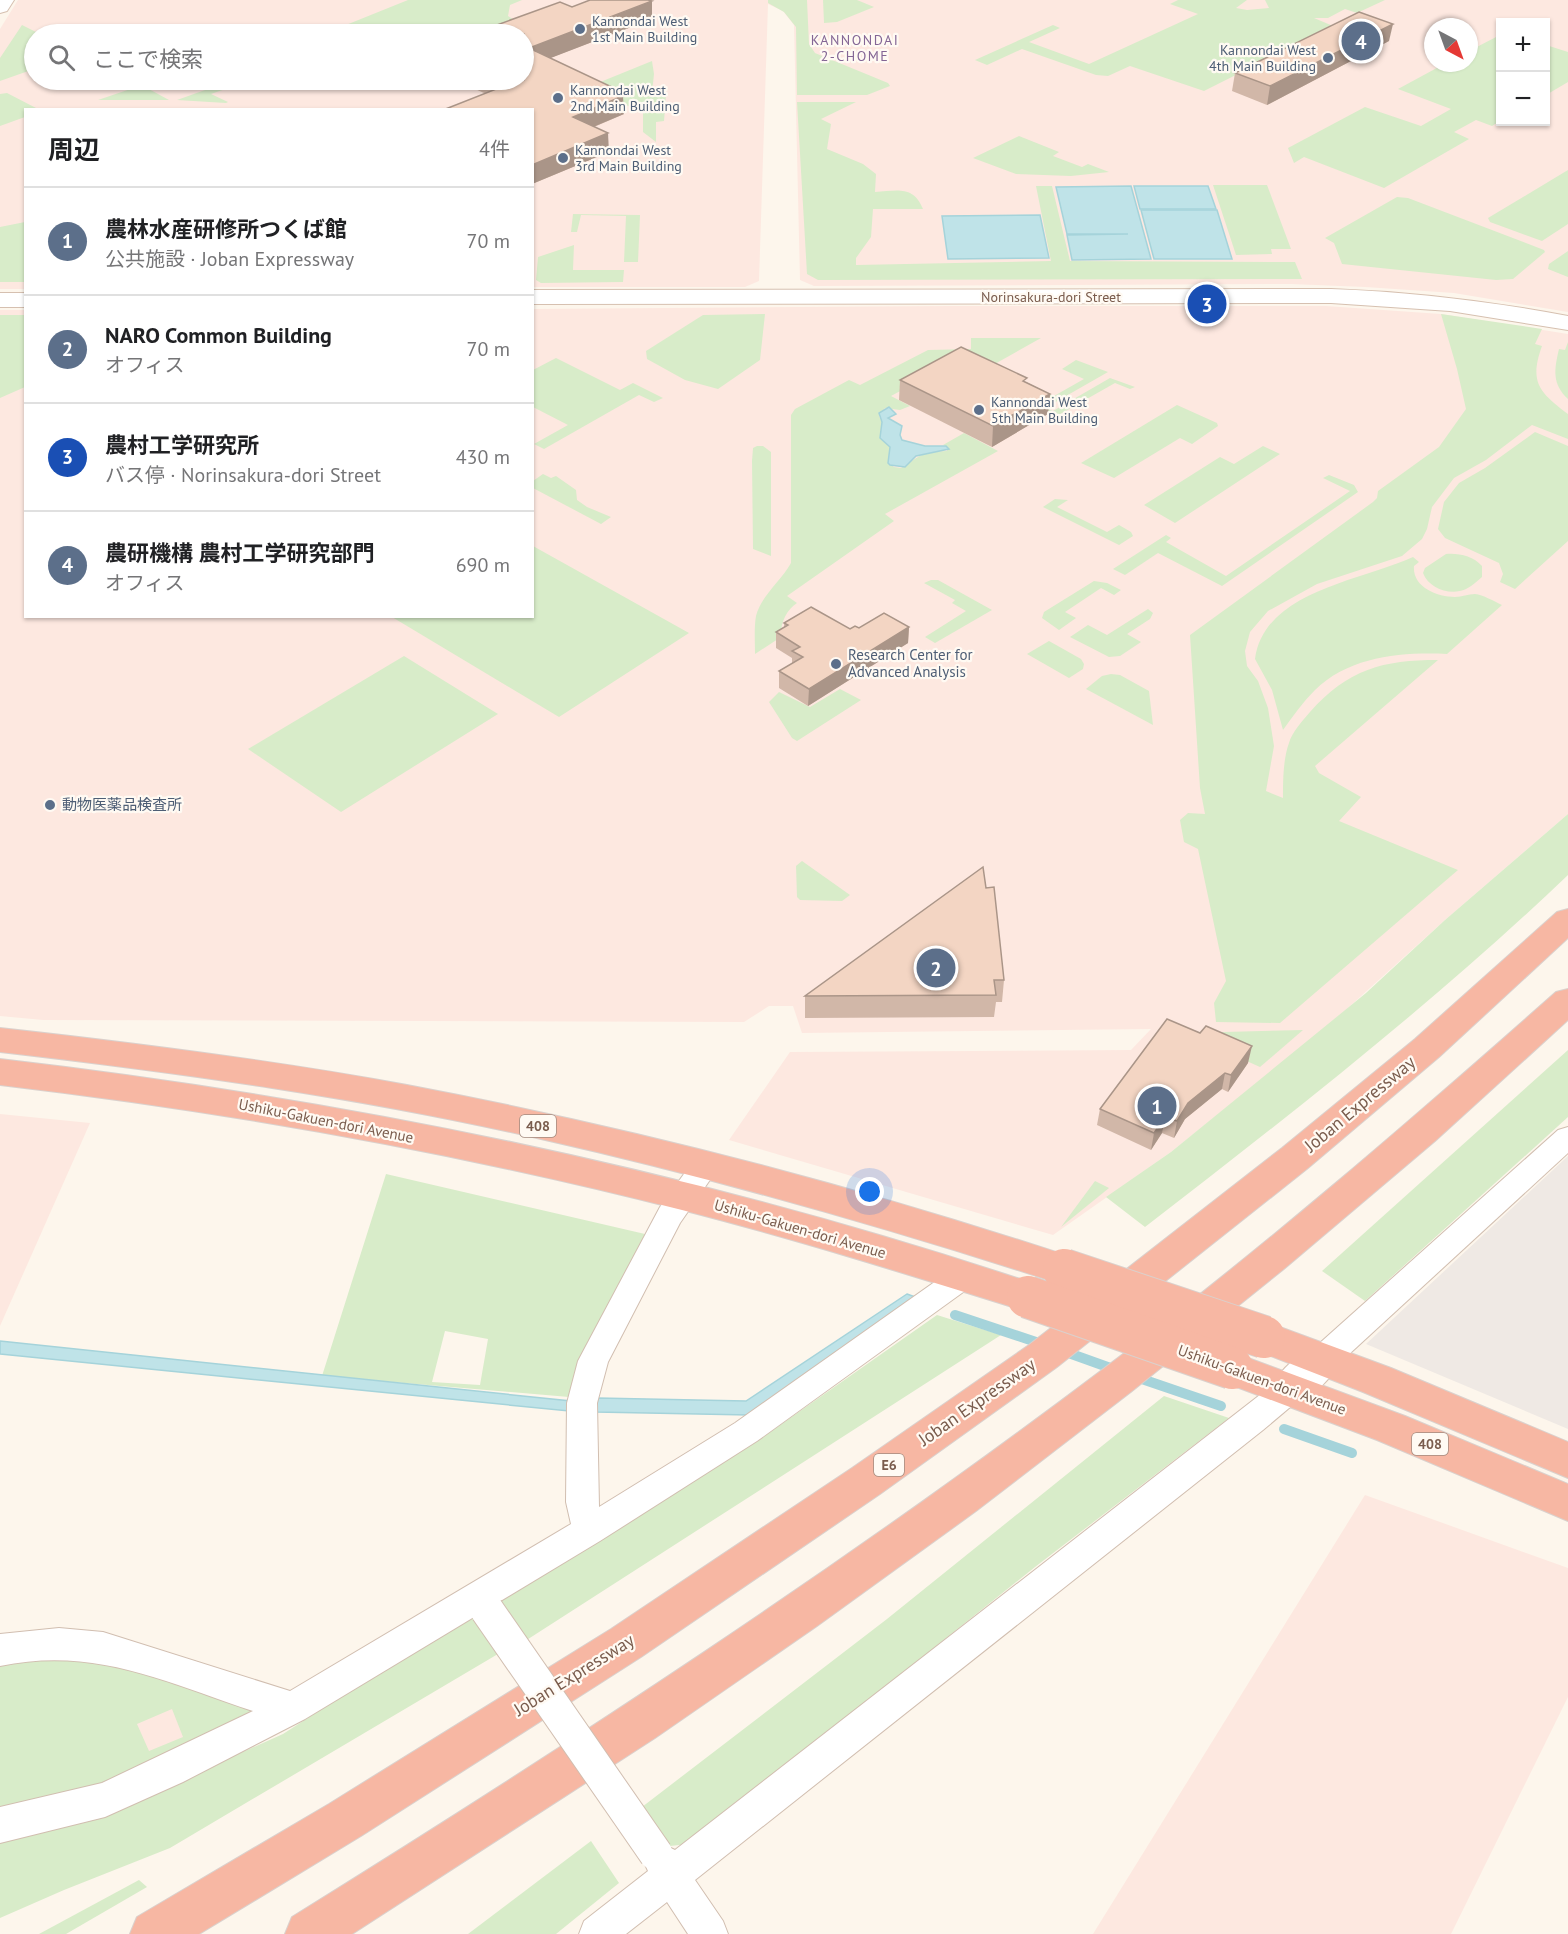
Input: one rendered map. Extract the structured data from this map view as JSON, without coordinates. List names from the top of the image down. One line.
{"streets":{"highway":["Joban Expressway","Ushiku-Gakuen-dori Avenue","408","E6"],"street":["Norinsakura-dori Street"]},"districts":["KANNONDAI 2-CHOME"],"places":["Kannondai West 1st Main Building","Kannondai West 4th Main Building","Kannondai West 2nd Main Building","Kannondai West 3rd Main Building","Kannondai West 5th Main Building","Research Center for Advanced Analysis","動物医薬品検査所"],"north":"bottom right","page":{"map_buttons":["+","−"],"pins":["4","3","2","1"],"search":"ここで検索","heading":["周辺","4件"],"list":[{"mark":"1","name":"農林水産研修所つくば館","note":"公共施設 · Joban Expressway","value":"70 m"},{"mark":"2","name":"NARO Common Building","note":"オフィス","value":"70 m"},{"mark":"3","name":"農村工学研究所","note":"バス停 · Norinsakura-dori Street","value":"430 m"},{"mark":"4","name":"農研機構 農村工学研究部門","note":"オフィス","value":"690 m"}]}}
